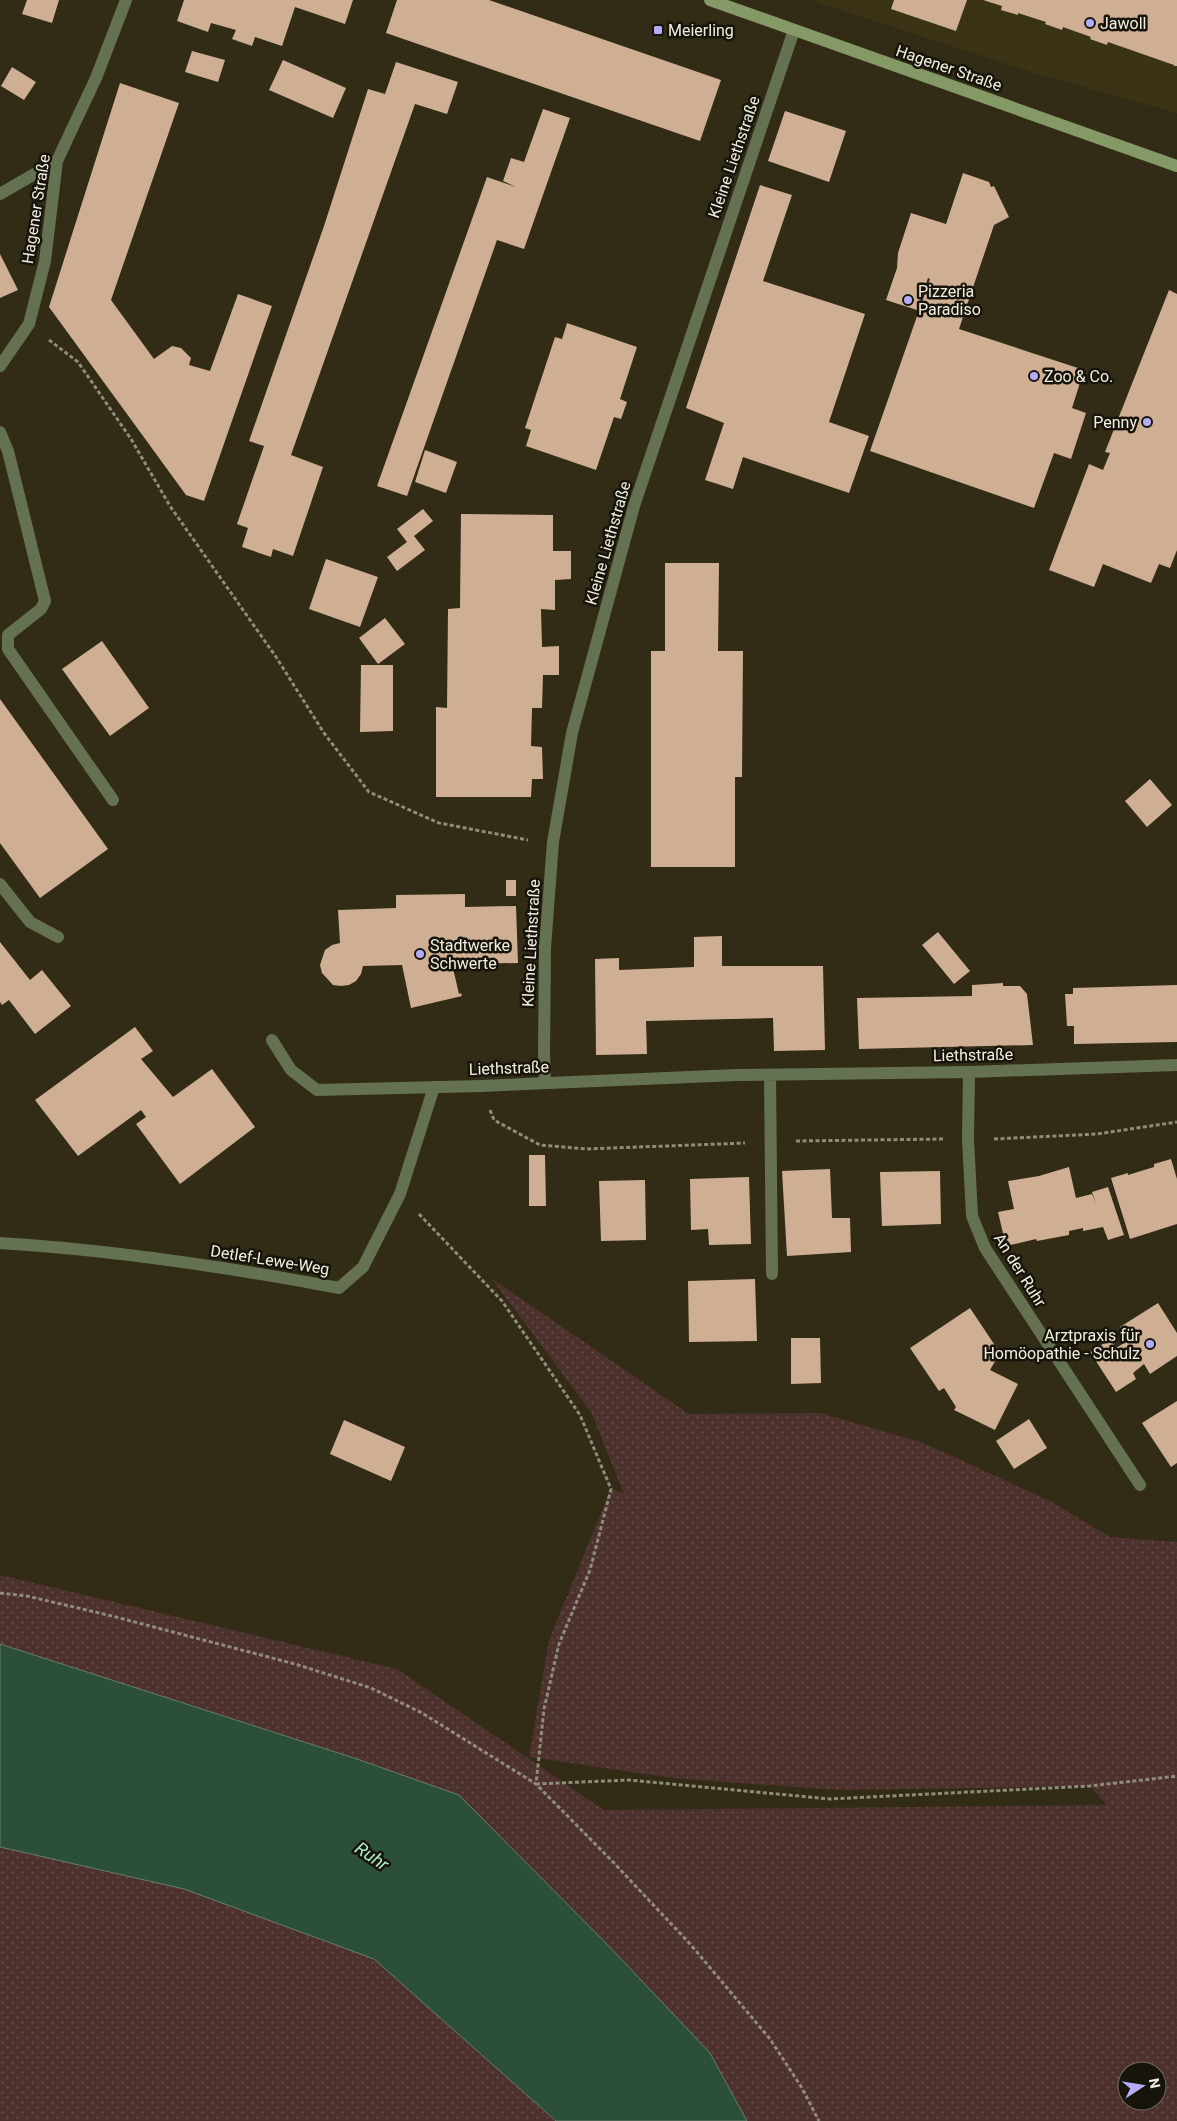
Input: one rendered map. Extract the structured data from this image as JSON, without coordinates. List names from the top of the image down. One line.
{"streets":{"main road":["Hagener Straße"],"street":["Kleine Liethstraße","Liethstraße","Detlef-Lewe-Weg","An der Ruhr"]},"crossings":[["Hagener Straße","Kleine Liethstraße"],["Kleine Liethstraße","Liethstraße"],["Liethstraße","Detlef-Lewe-Weg"],["Liethstraße","An der Ruhr"]],"water":["Ruhr"],"places":{"other":["Jawoll","Pizzeria Paradiso","Zoo & Co.","Penny","Stadtwerke Schwerte","Arztpraxis für Homöopathie - Schulz"],"transit":["Meierling"]},"north":"right"}
